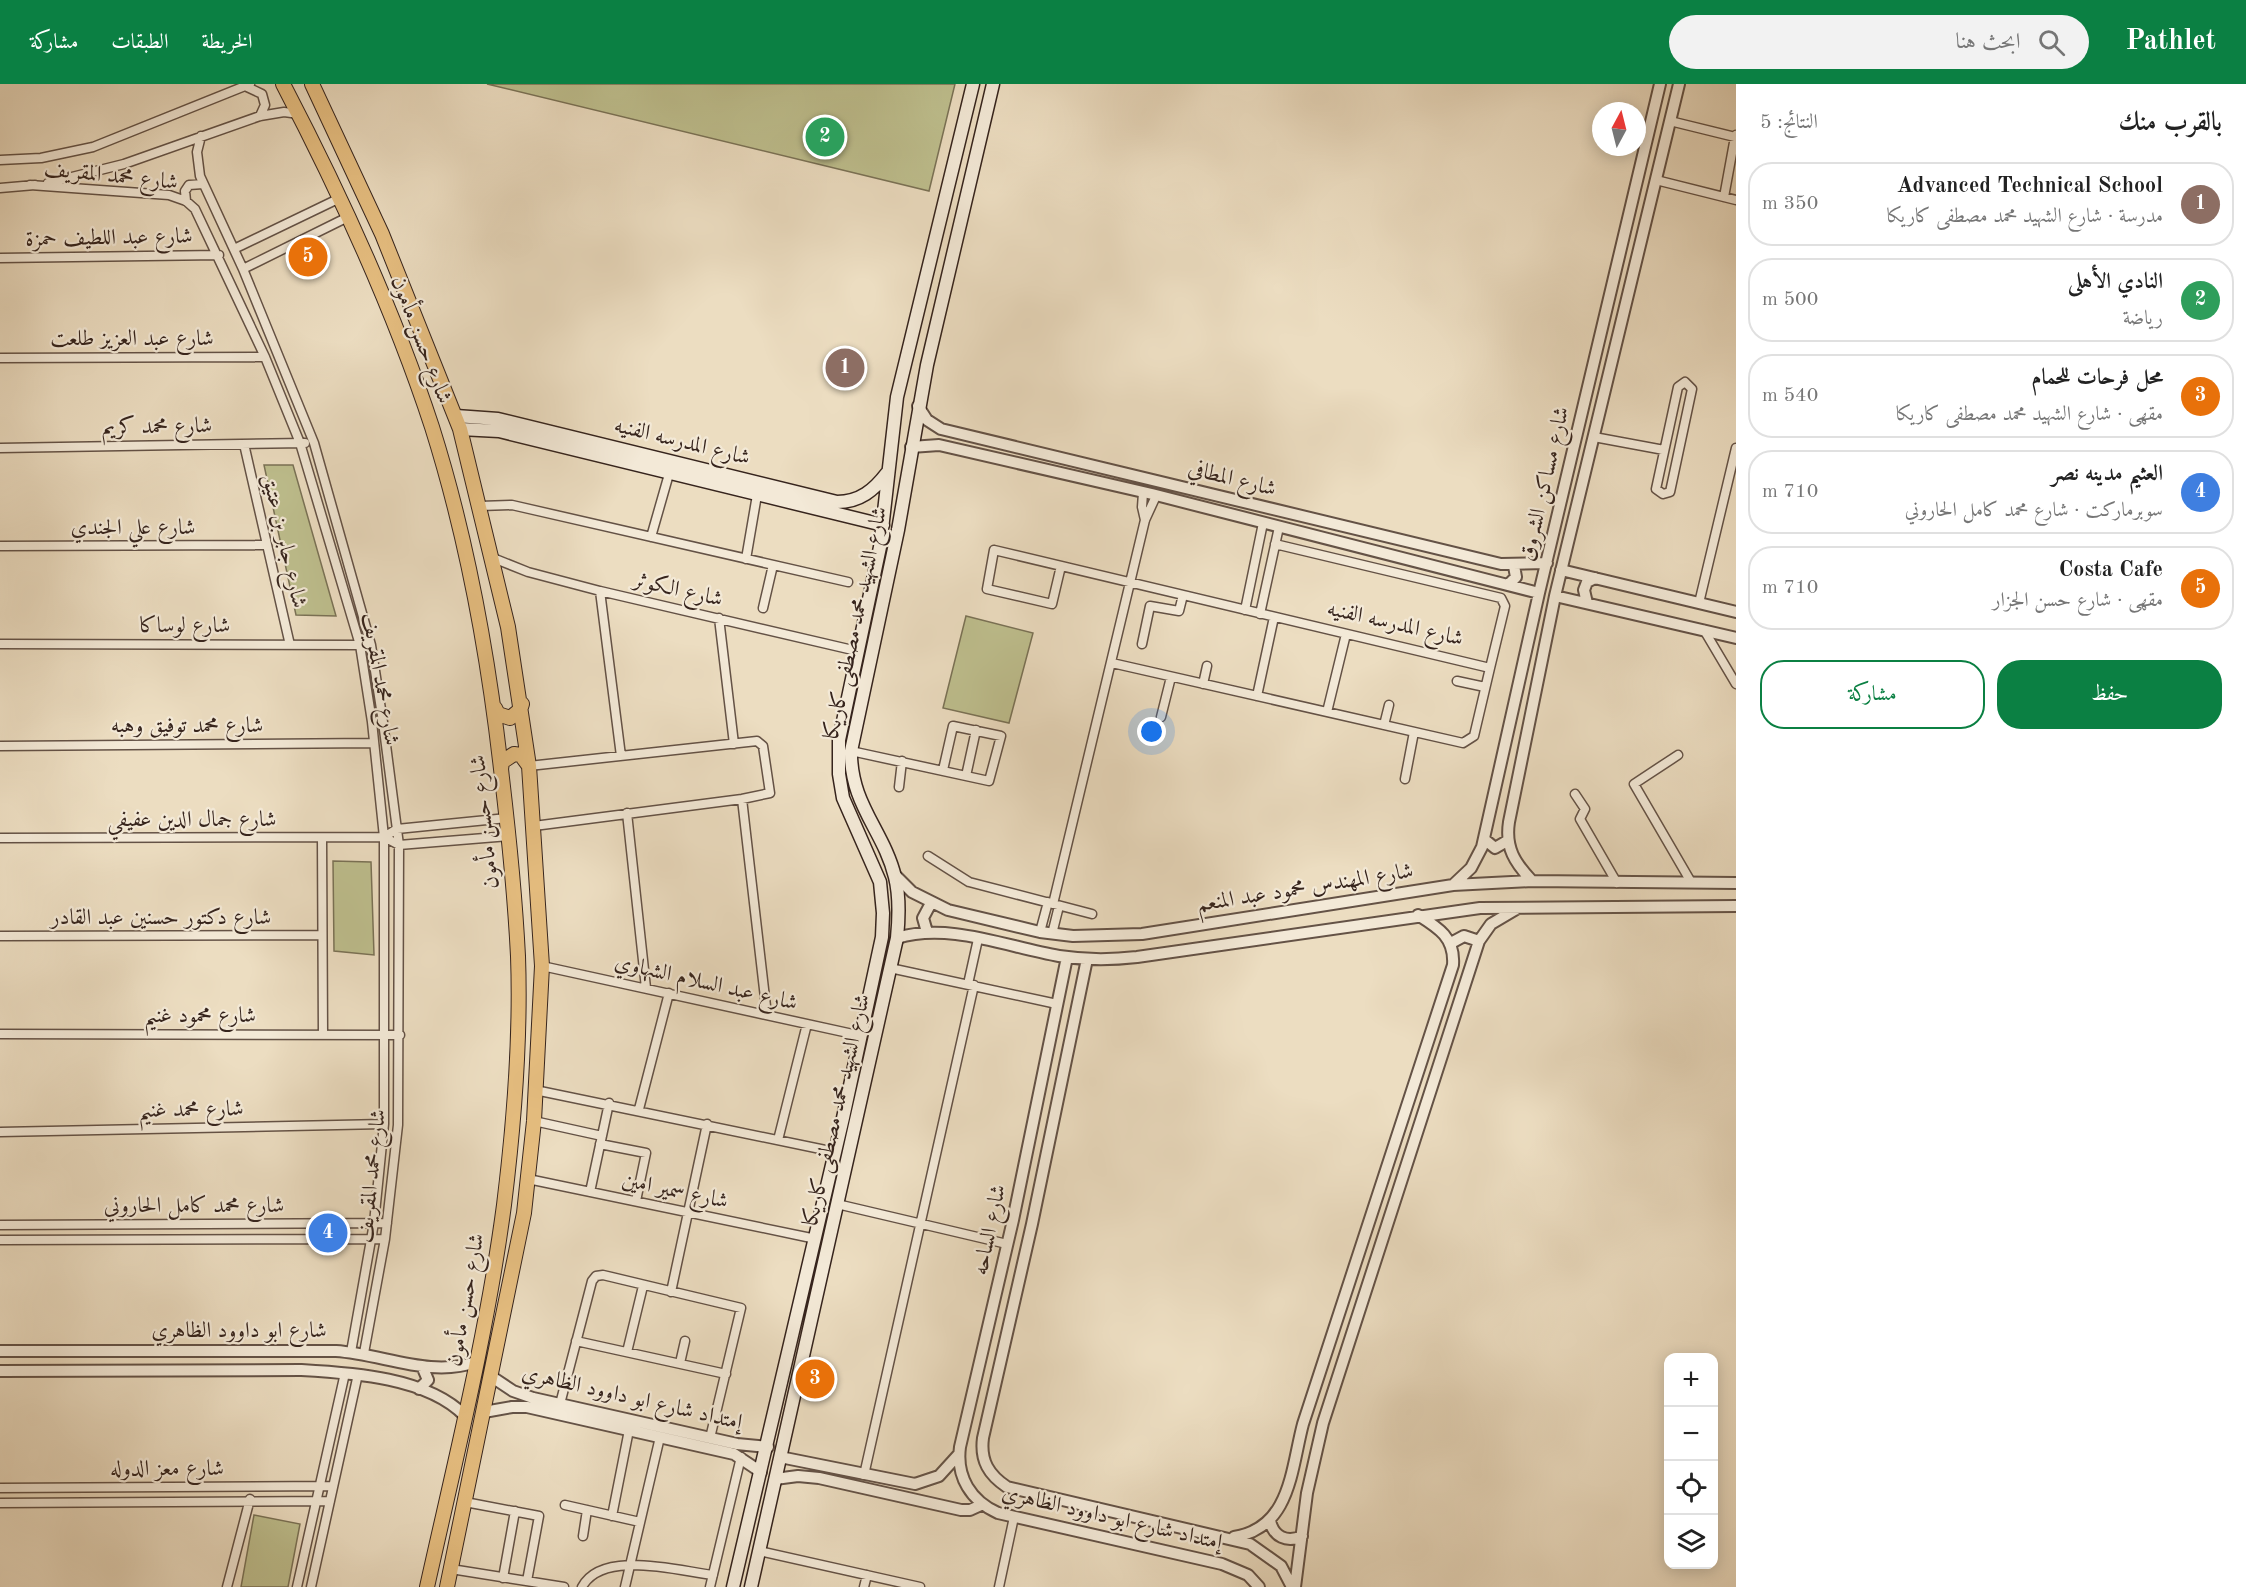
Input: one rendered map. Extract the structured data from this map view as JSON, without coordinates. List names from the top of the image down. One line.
{"streets":{"main road":["شارع حسن مأمون","شارع المدرسه الفنيه","شارع الشهيد محمد مصطفى كاريكا"],"street":["شارع محمد المقريف","شارع عبد اللطيف حمزة","شارع عبد العزيز طلعت","شارع محمد كريم","شارع المطافي","شارع مساكن الشروق","شارع علي الجندي","شارع جابر بن عتيق","شارع الكوثر","شارع لوساكا","شارع محمد توفيق وهبه","شارع جمال الدين عفيفي","شارع المهندس محمود عبد المنعم","شارع دكتور حسنين عبد القادر","شارع عبد السلام الشهاوي","شارع محمود غنيم","شارع محمد غنيم","شارع سمير امين","شارع محمد كامل الحاروني","شارع الساحه","شارع ابو داوود الظاهري","إمتداد شارع ابو داوود الظاهري","شارع معز الدوله"]},"crossings":[["شارع محمد المقريف","شارع عبد اللطيف حمزة"],["شارع محمد المقريف","شارع عبد العزيز طلعت"],["شارع محمد المقريف","شارع محمد كريم"],["شارع محمد المقريف","شارع لوساكا"],["شارع محمد المقريف","شارع محمد توفيق وهبه"],["شارع محمد المقريف","شارع جمال الدين عفيفي"],["شارع محمد المقريف","شارع محمود غنيم"],["شارع محمد المقريف","شارع محمد غنيم"],["شارع محمد المقريف","شارع محمد كامل الحاروني"],["شارع محمد المقريف","شارع ابو داوود الظاهري"],["شارع حسن مأمون","شارع المدرسه الفنيه"],["شارع حسن مأمون","شارع الكوثر"],["شارع حسن مأمون","شارع عبد السلام الشهاوي"],["شارع حسن مأمون","شارع سمير امين"],["شارع حسن مأمون","شارع ابو داوود الظاهري"],["شارع حسن مأمون","إمتداد شارع ابو داوود الظاهري"],["شارع محمد كريم","شارع جابر بن عتيق"],["شارع المدرسه الفنيه","شارع الشهيد محمد مصطفى كاريكا"],["شارع المطافي","شارع مساكن الشروق"],["شارع المطافي","شارع الشهيد محمد مصطفى كاريكا"],["شارع مساكن الشروق","شارع المهندس محمود عبد المنعم"],["شارع علي الجندي","شارع جابر بن عتيق"],["شارع جابر بن عتيق","شارع لوساكا"],["شارع الكوثر","شارع الشهيد محمد مصطفى كاريكا"],["شارع الشهيد محمد مصطفى كاريكا","شارع المهندس محمود عبد المنعم"],["شارع الشهيد محمد مصطفى كاريكا","شارع عبد السلام الشهاوي"],["شارع الشهيد محمد مصطفى كاريكا","شارع سمير امين"],["شارع الشهيد محمد مصطفى كاريكا","إمتداد شارع ابو داوود الظاهري"],["شارع المهندس محمود عبد المنعم","شارع الساحه"],["شارع الساحه","إمتداد شارع ابو داوود الظاهري"]],"north":"top","page":{"header":"Pathlet","search":"ابحث هنا","nav":["الخريطة","الطبقات","مشاركة"],"heading":["بالقرب منك","النتائج: 5"],"pins":["2","5","1","4","3"],"list":[{"mark":"1","name":"Advanced Technical School","note":"مدرسة · شارع الشهيد محمد مصطفى كاريكا","value":"350 m"},{"mark":"2","name":"النادي الأهلى","note":"رياضة","value":"500 m"},{"mark":"3","name":"محل فرحات للحمام","note":"مقهى · شارع الشهيد محمد مصطفى كاريكا","value":"540 m"},{"mark":"4","name":"العثيم مدينه نصر","note":"سوبرماركت · شارع محمد كامل الحاروني","value":"710 m"},{"mark":"5","name":"Costa Cafe","note":"مقهى · شارع حسن الجزار","value":"710 m"}],"buttons":["حفظ","مشاركة"],"map_buttons":["+","−"]}}
